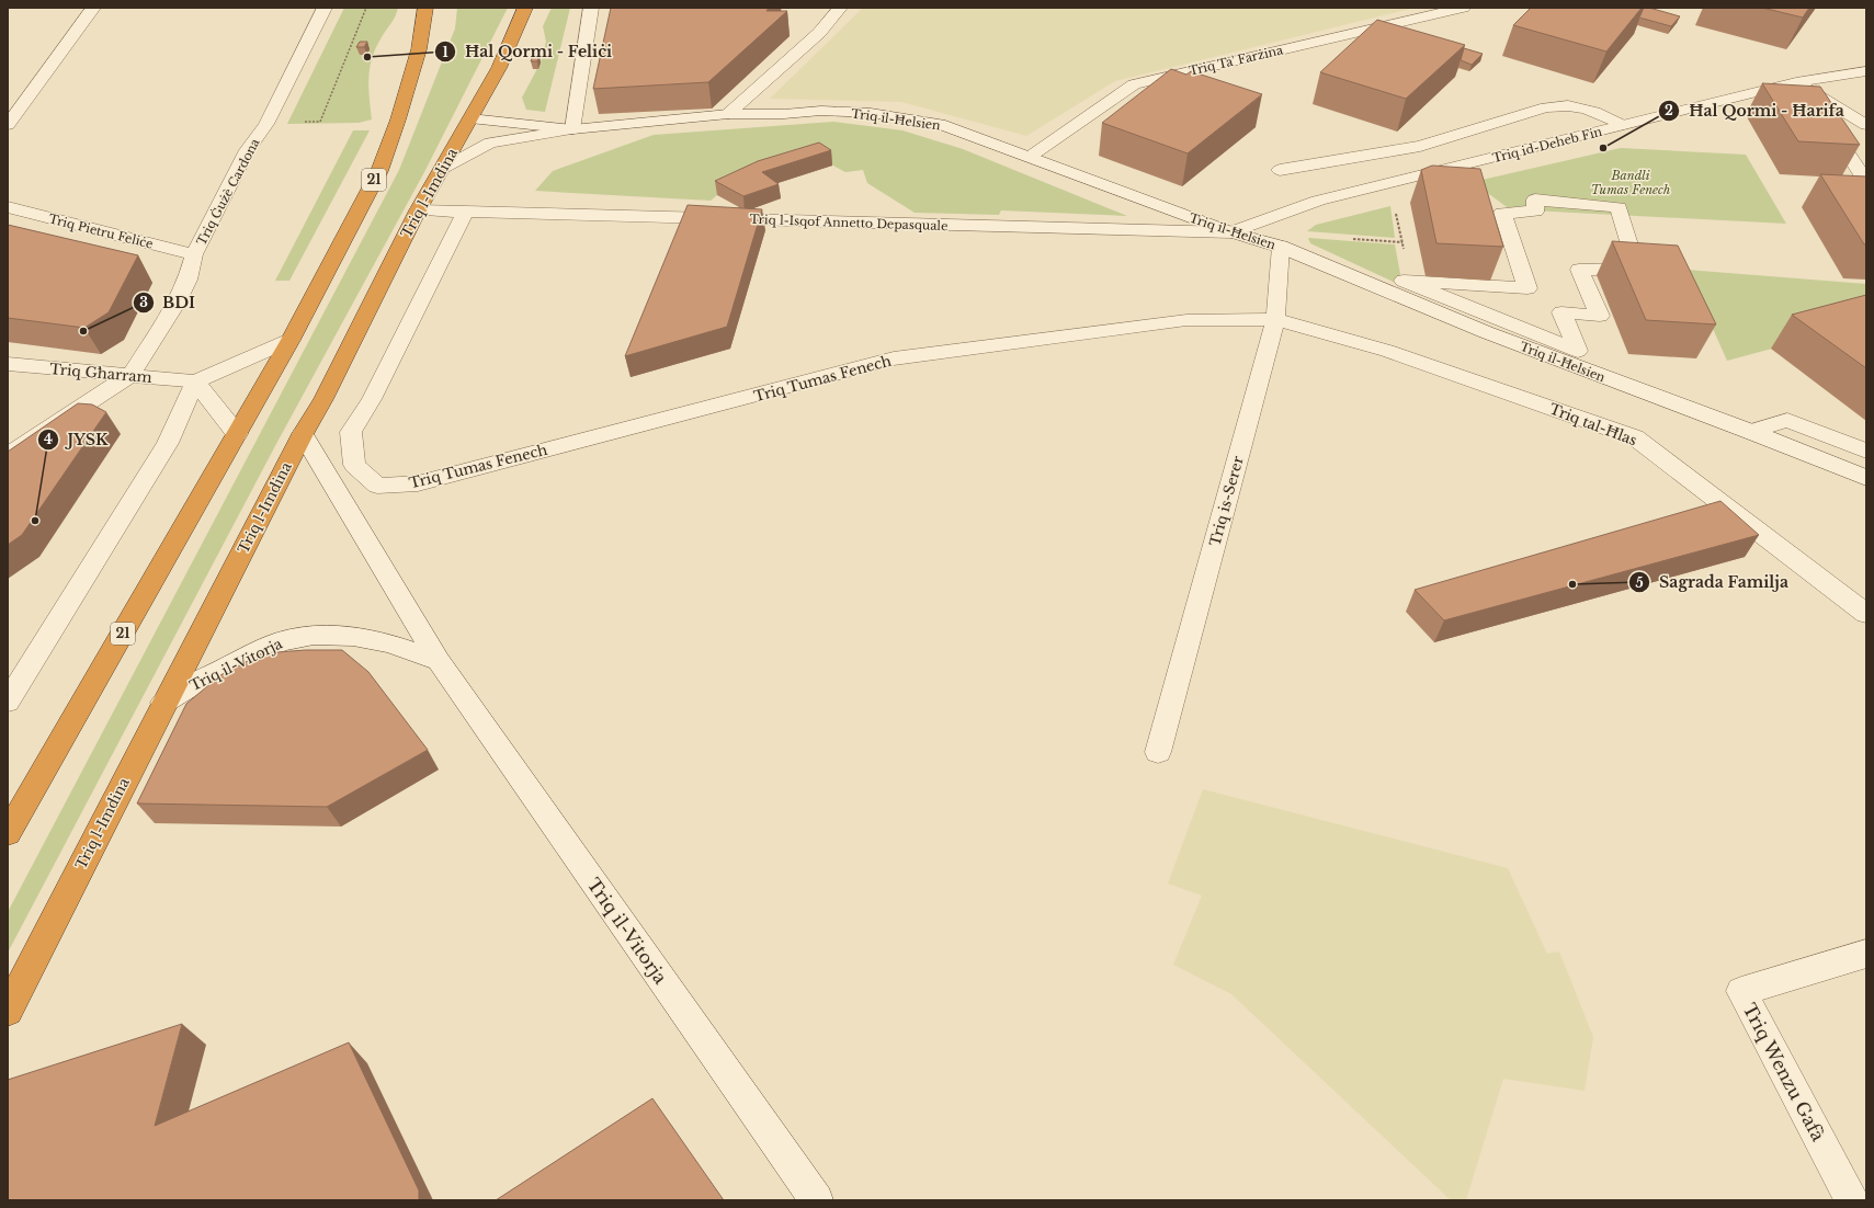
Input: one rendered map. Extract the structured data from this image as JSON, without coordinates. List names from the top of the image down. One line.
{"streets":{"highway":["21","Triq l-Imdina"],"street":["Triq Ta' Farżina","Triq il-Ħelsien","Triq id-Deheb Fin","Triq Ġużè Cardona","Triq l-Isqof Annetto Depasquale","Triq Pietru Feliċe","Triq Għarram","Triq Tumas Fenech","Triq tal-Ħlas","Triq is-Serer","Triq il-Vitorja","Triq Wenzu Gafà"]},"crossings":[["Triq Ta' Farżina","Triq il-Ħelsien"],["Triq il-Ħelsien","Triq id-Deheb Fin"],["Triq il-Ħelsien","Triq l-Imdina"],["Triq il-Ħelsien","Triq l-Isqof Annetto Depasquale"],["Triq il-Ħelsien","Triq is-Serer"],["Triq id-Deheb Fin","Triq l-Isqof Annetto Depasquale"],["21","Triq Għarram"],["Triq Ġużè Cardona","Triq Pietru Feliċe"],["Triq Ġużè Cardona","Triq Għarram"],["Triq l-Imdina","Triq l-Isqof Annetto Depasquale"],["Triq l-Imdina","Triq il-Vitorja"],["Triq l-Isqof Annetto Depasquale","Triq Tumas Fenech"],["Triq Tumas Fenech","Triq tal-Ħlas"],["Triq Tumas Fenech","Triq is-Serer"],["Triq tal-Ħlas","Triq is-Serer"]],"parks":["Bandli Tumas Fenech"],"places":["Ħal Qormi - Feliċi","Ħal Qormi - Ħarifa","BDI","JYSK","Sagrada Familja"]}
